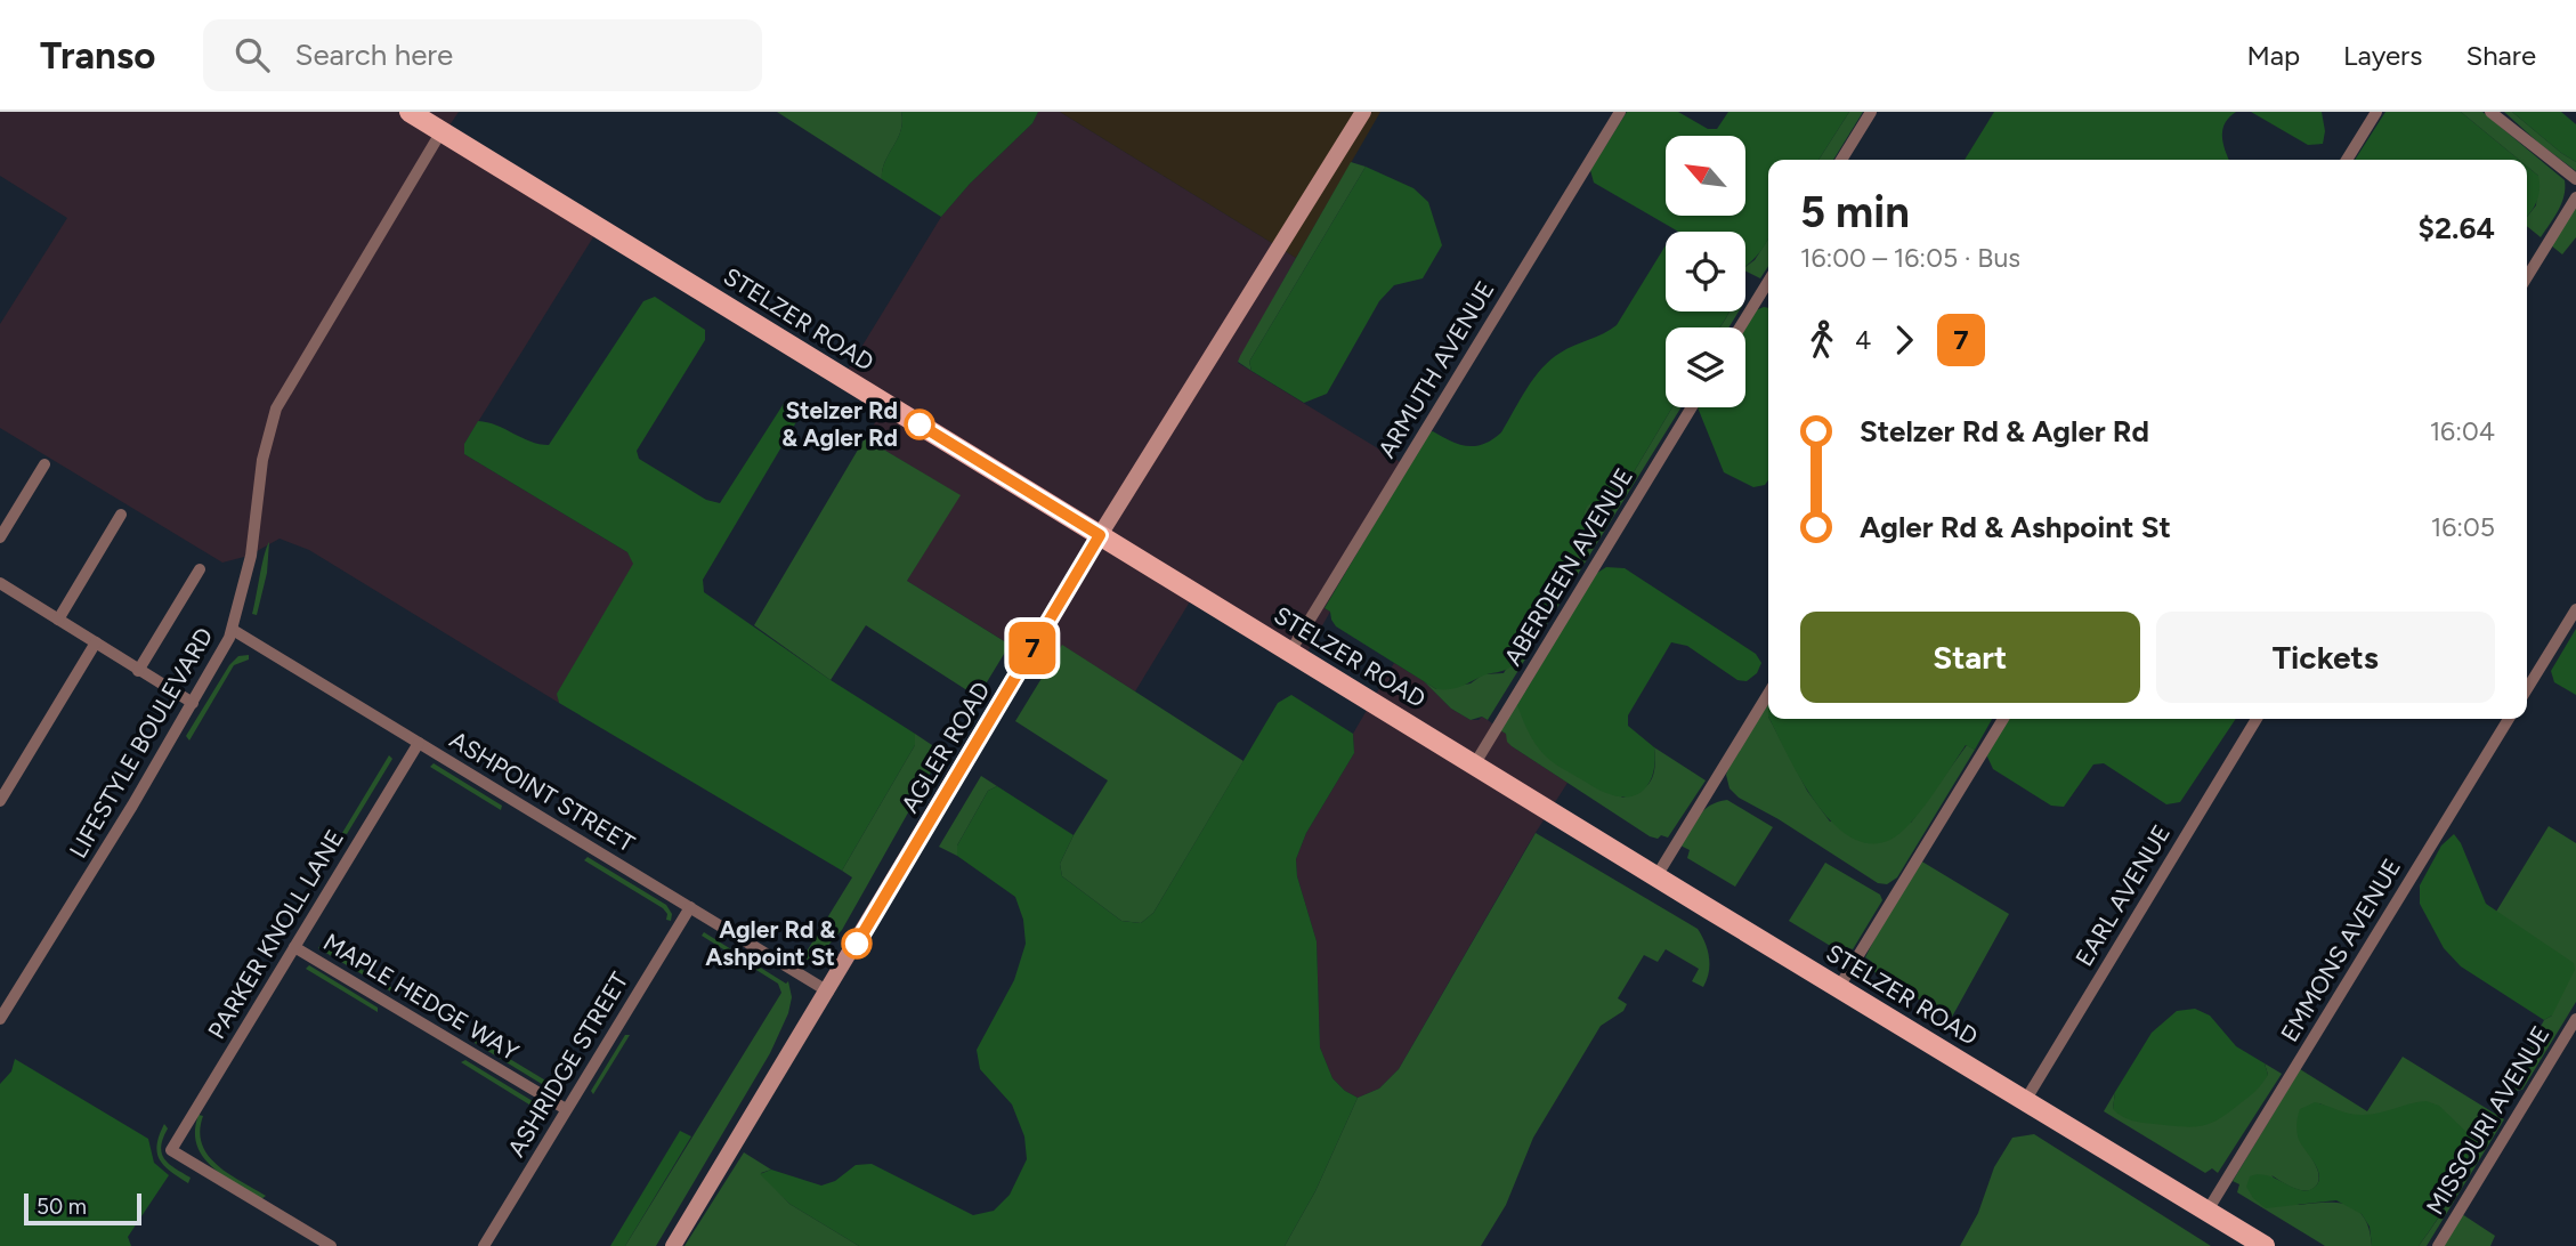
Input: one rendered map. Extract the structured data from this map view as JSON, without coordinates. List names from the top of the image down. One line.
{"streets":{"main road":["STELZER ROAD","AGLER ROAD"],"street":["ARMUTH AVENUE","ABERDEEN AVENUE","LIFESTYLE BOULEVARD","ASHPOINT STREET","EARL AVENUE","PARKER KNOLL LANE","EMMONS AVENUE","MAPLE HEDGE WAY","ASHRIDGE STREET","MISSOURI AVENUE"]},"crossings":[["STELZER ROAD","ARMUTH AVENUE"],["STELZER ROAD","ABERDEEN AVENUE"],["STELZER ROAD","LIFESTYLE BOULEVARD"],["STELZER ROAD","AGLER ROAD"],["STELZER ROAD","EARL AVENUE"],["STELZER ROAD","EMMONS AVENUE"],["LIFESTYLE BOULEVARD","ASHPOINT STREET"],["AGLER ROAD","ASHPOINT STREET"],["ASHPOINT STREET","PARKER KNOLL LANE"],["ASHPOINT STREET","ASHRIDGE STREET"],["PARKER KNOLL LANE","MAPLE HEDGE WAY"],["MAPLE HEDGE WAY","ASHRIDGE STREET"]],"places":["Stelzer Rd & Agler Rd","Agler Rd & Ashpoint St"],"lines":["bus line 7"],"scale_bar":"50 m","north":"top left","page":{"header":"Transo","search":"Search here","nav":["Map","Layers","Share"],"on_map":"7","heading":["5 min","16:00 – 16:05 · Bus","$2.64"],"legs":["4","7"],"list":[{"name":"Stelzer Rd & Agler Rd","value":"16:04"},{"name":"Agler Rd & Ashpoint St","value":"16:05"}],"buttons":["Start","Tickets"],"scale":"50 m"}}
